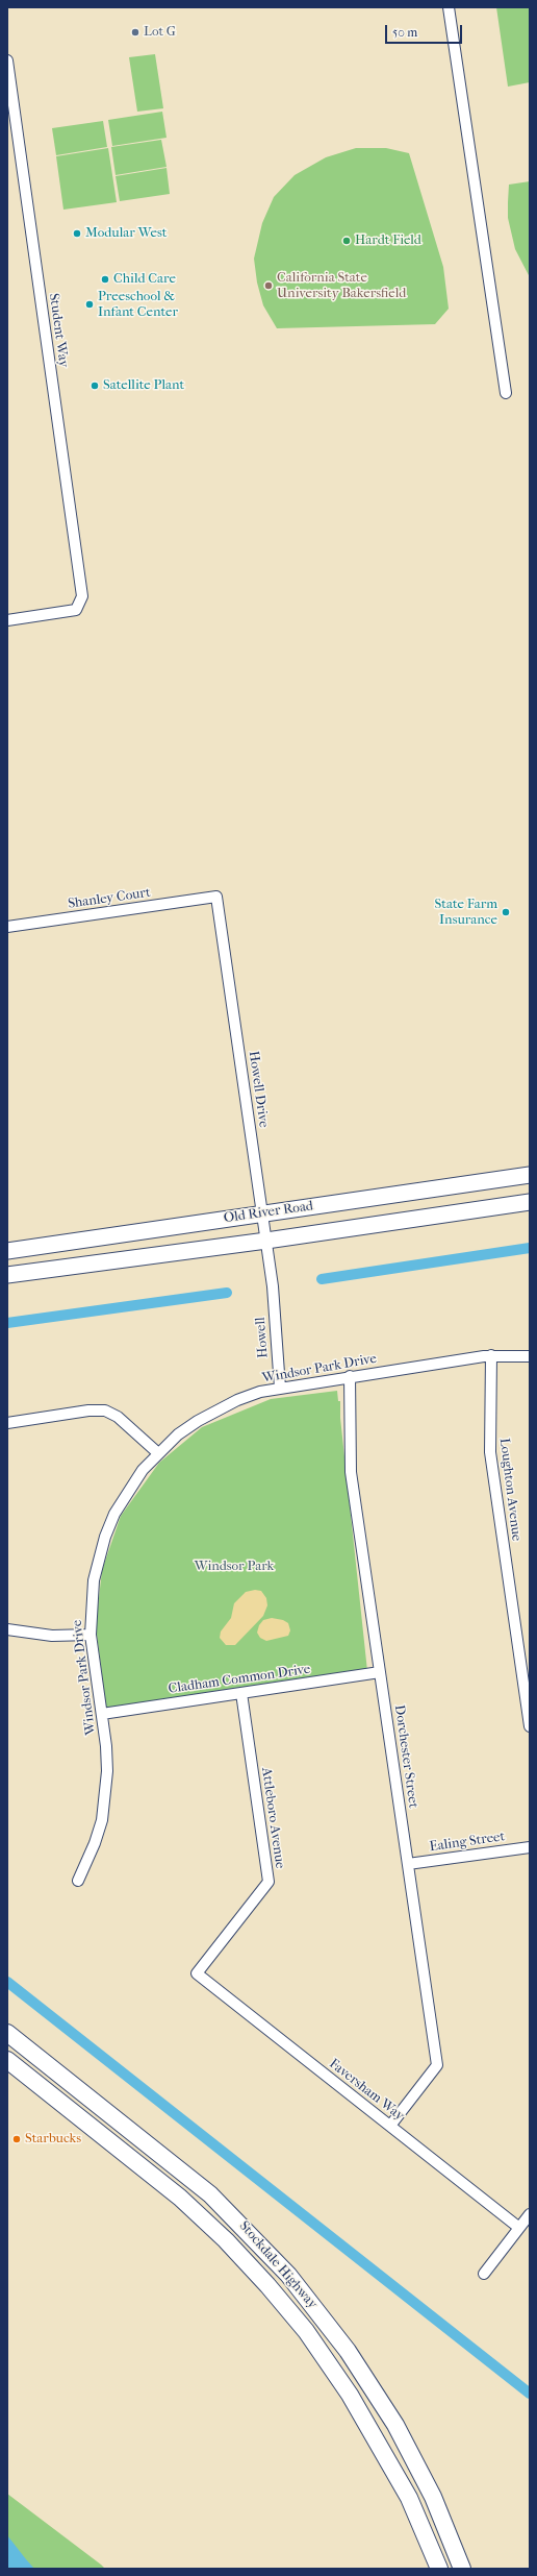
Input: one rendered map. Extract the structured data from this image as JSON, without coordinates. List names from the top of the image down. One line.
{"streets":{"main road":["Old River Road","Stockdale Highway"],"street":["Student Way","Shanley Court","Howell Drive","Howell","Windsor Park Drive","Loughton Avenue","Cladham Common Drive","Dorchester Street","Attleboro Avenue","Ealing Street","Faversham Way"]},"crossings":[["Shanley Court","Howell Drive"],["Howell Drive","Old River Road"],["Howell Drive","Howell"],["Howell","Windsor Park Drive"],["Windsor Park Drive","Loughton Avenue"],["Windsor Park Drive","Cladham Common Drive"],["Windsor Park Drive","Dorchester Street"],["Cladham Common Drive","Dorchester Street"],["Cladham Common Drive","Attleboro Avenue"],["Dorchester Street","Ealing Street"],["Dorchester Street","Faversham Way"],["Attleboro Avenue","Faversham Way"]],"parks":["Windsor Park"],"places":["Lot G","Modular West","Hardt Field","Child Care","California State University Bakersfield","Preeschool & Infant Center","Satellite Plant","State Farm Insurance","Starbucks"],"scale_bar":"50 m"}
